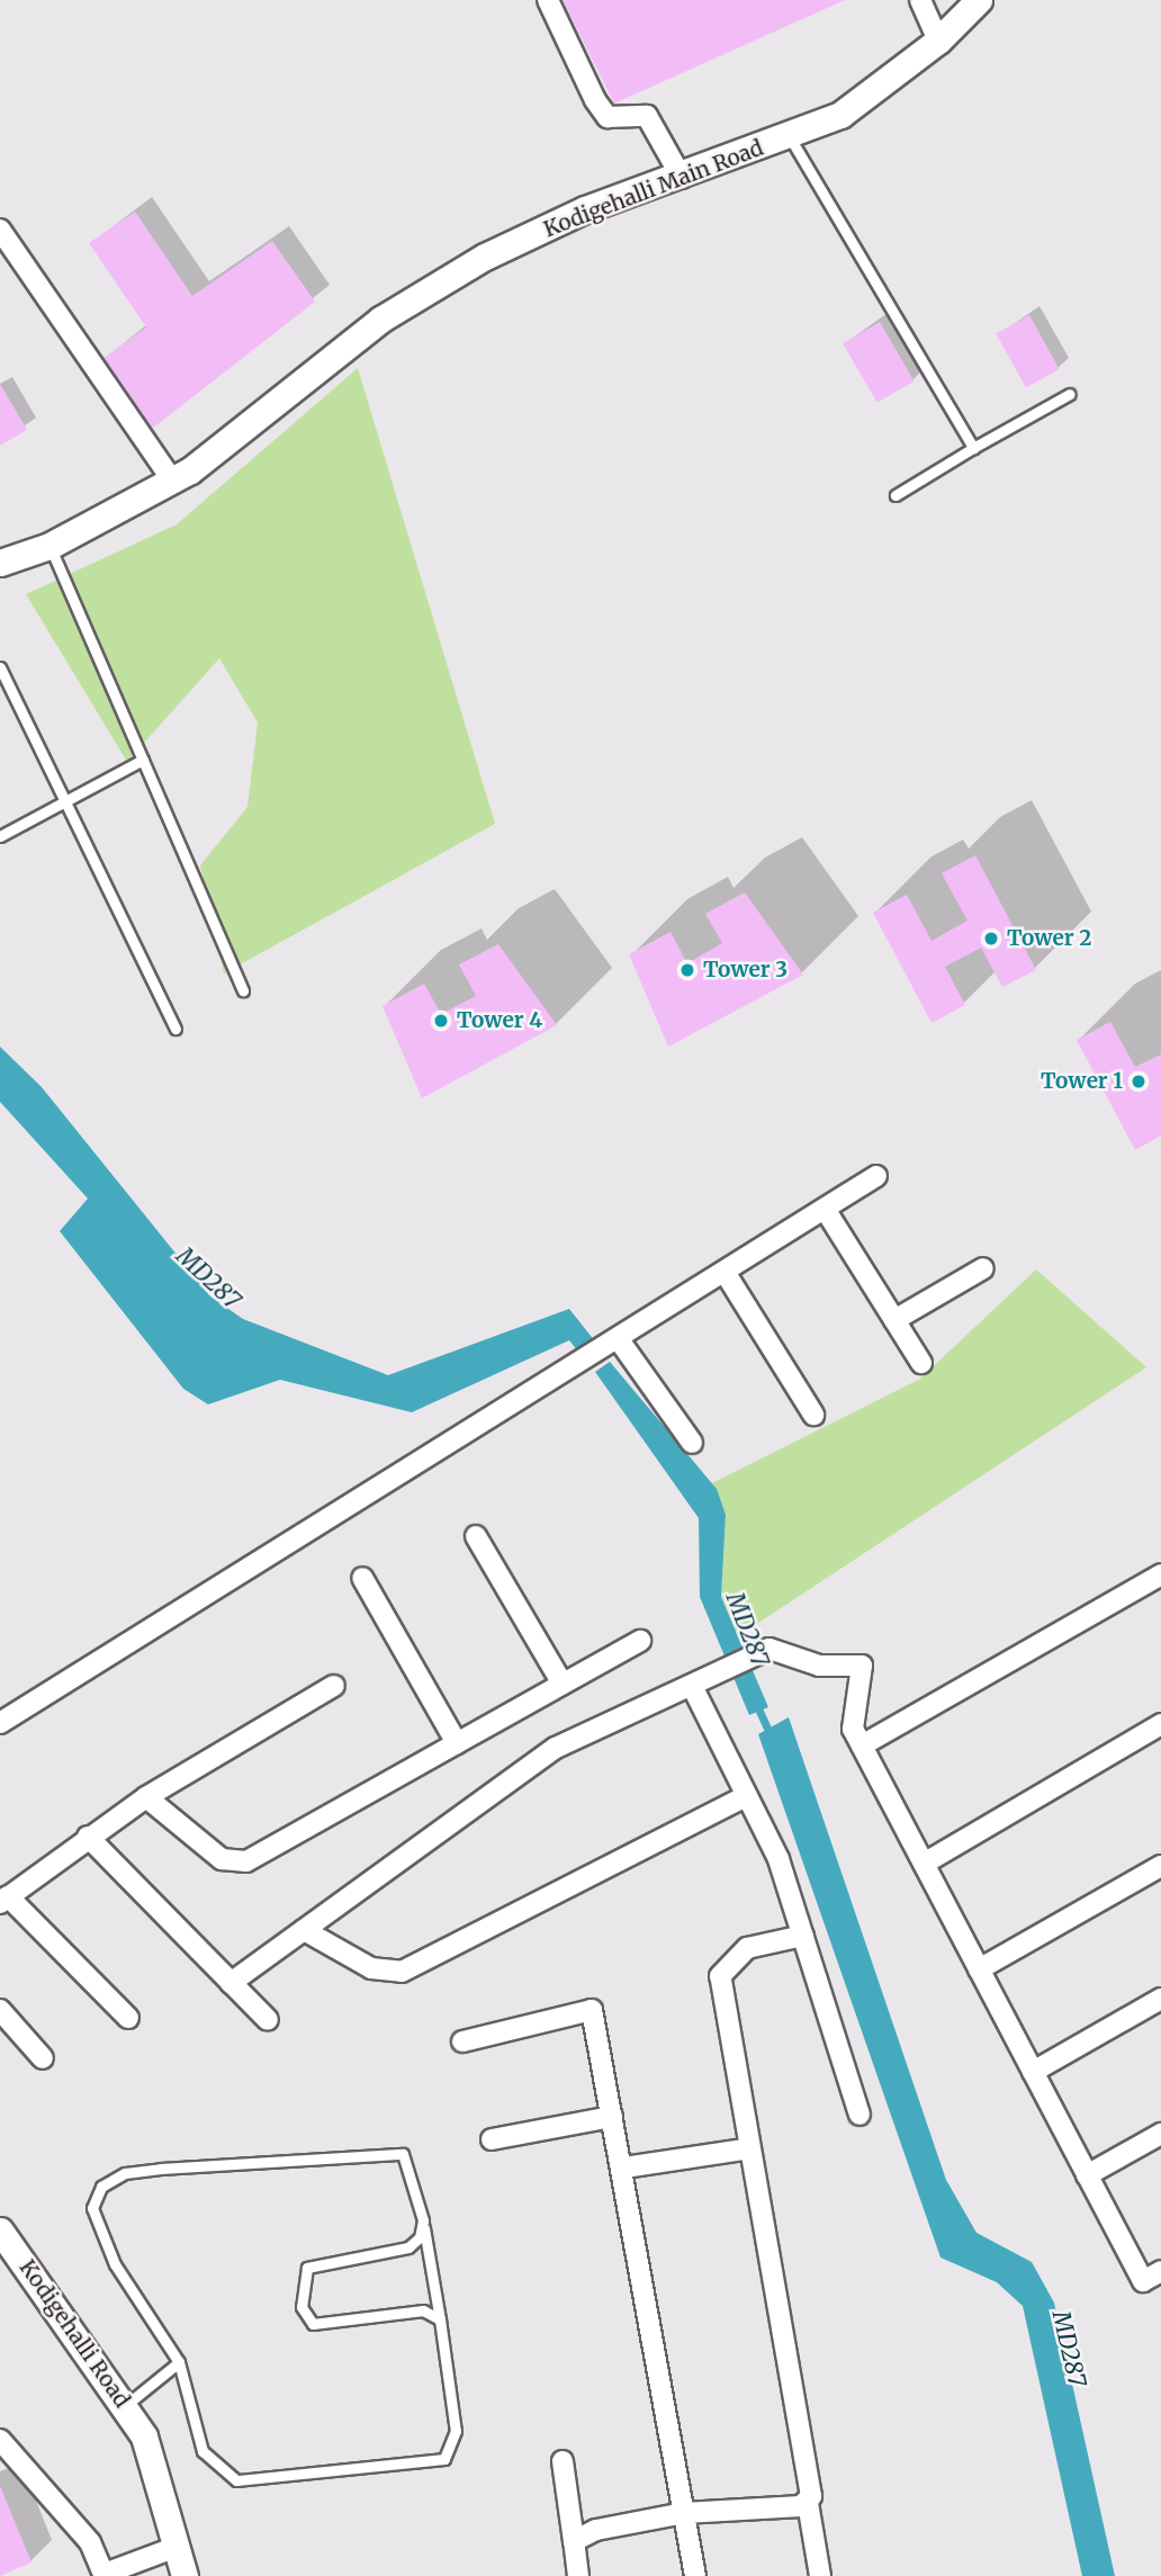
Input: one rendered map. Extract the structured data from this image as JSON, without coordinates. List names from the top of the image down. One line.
{"streets":{"street":["Kodigehalli Main Road","Kodigehalli Road"]},"water":["MD287"],"places":["Tower 2","Tower 3","Tower 4","Tower 1"]}
